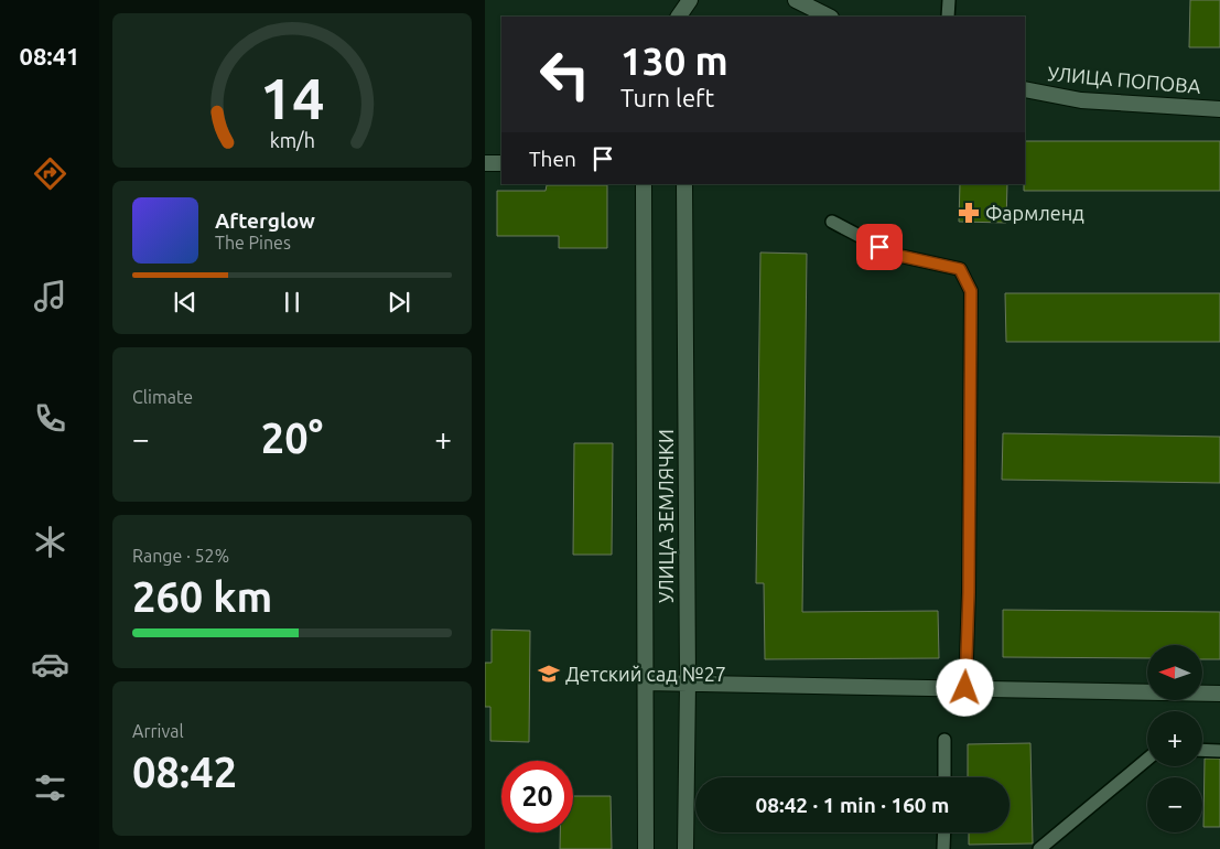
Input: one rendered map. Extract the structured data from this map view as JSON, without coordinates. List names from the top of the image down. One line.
{"streets":{"street":["УЛИЦА ПОПОВА","УЛИЦА ЗЕМЛЯЧКИ"]},"places":{"pharmacy":["Фармленд"],"school or university":["Детский сад №27"]},"north":"left","page":{"tabs":"08:41","turn":["130 m","Turn left"],"then":"Then","song":["Afterglow","The Pines"],"tile":["Climate",["Range · 52%","260 km"],["Arrival","08:42"]],"heat":["−","20°","+"],"map_buttons":["+","−"],"limit":"20","trip":"08:42 · 1 min · 160 m","gauge":["14","km/h"]}}
